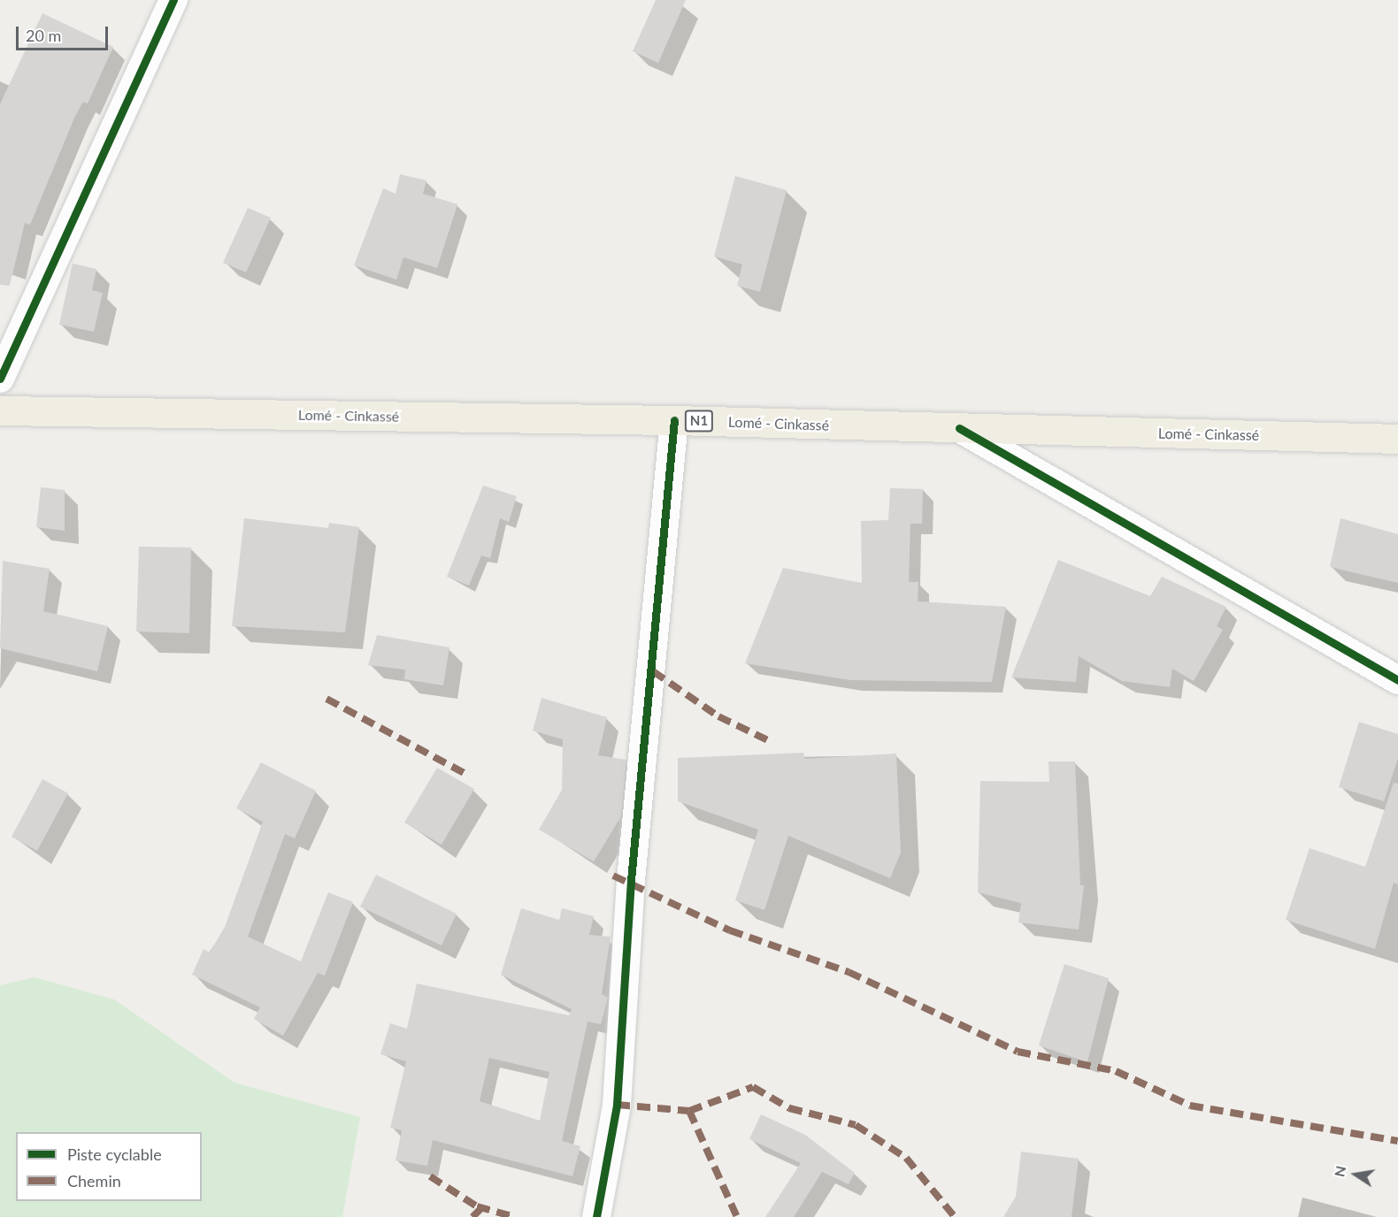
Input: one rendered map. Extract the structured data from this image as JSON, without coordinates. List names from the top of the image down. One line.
{"streets":{"highway":["Lomé - Cinkassé","N1"]},"legend":["Piste cyclable","Chemin"],"scale_bar":"20 m","north":"left"}
